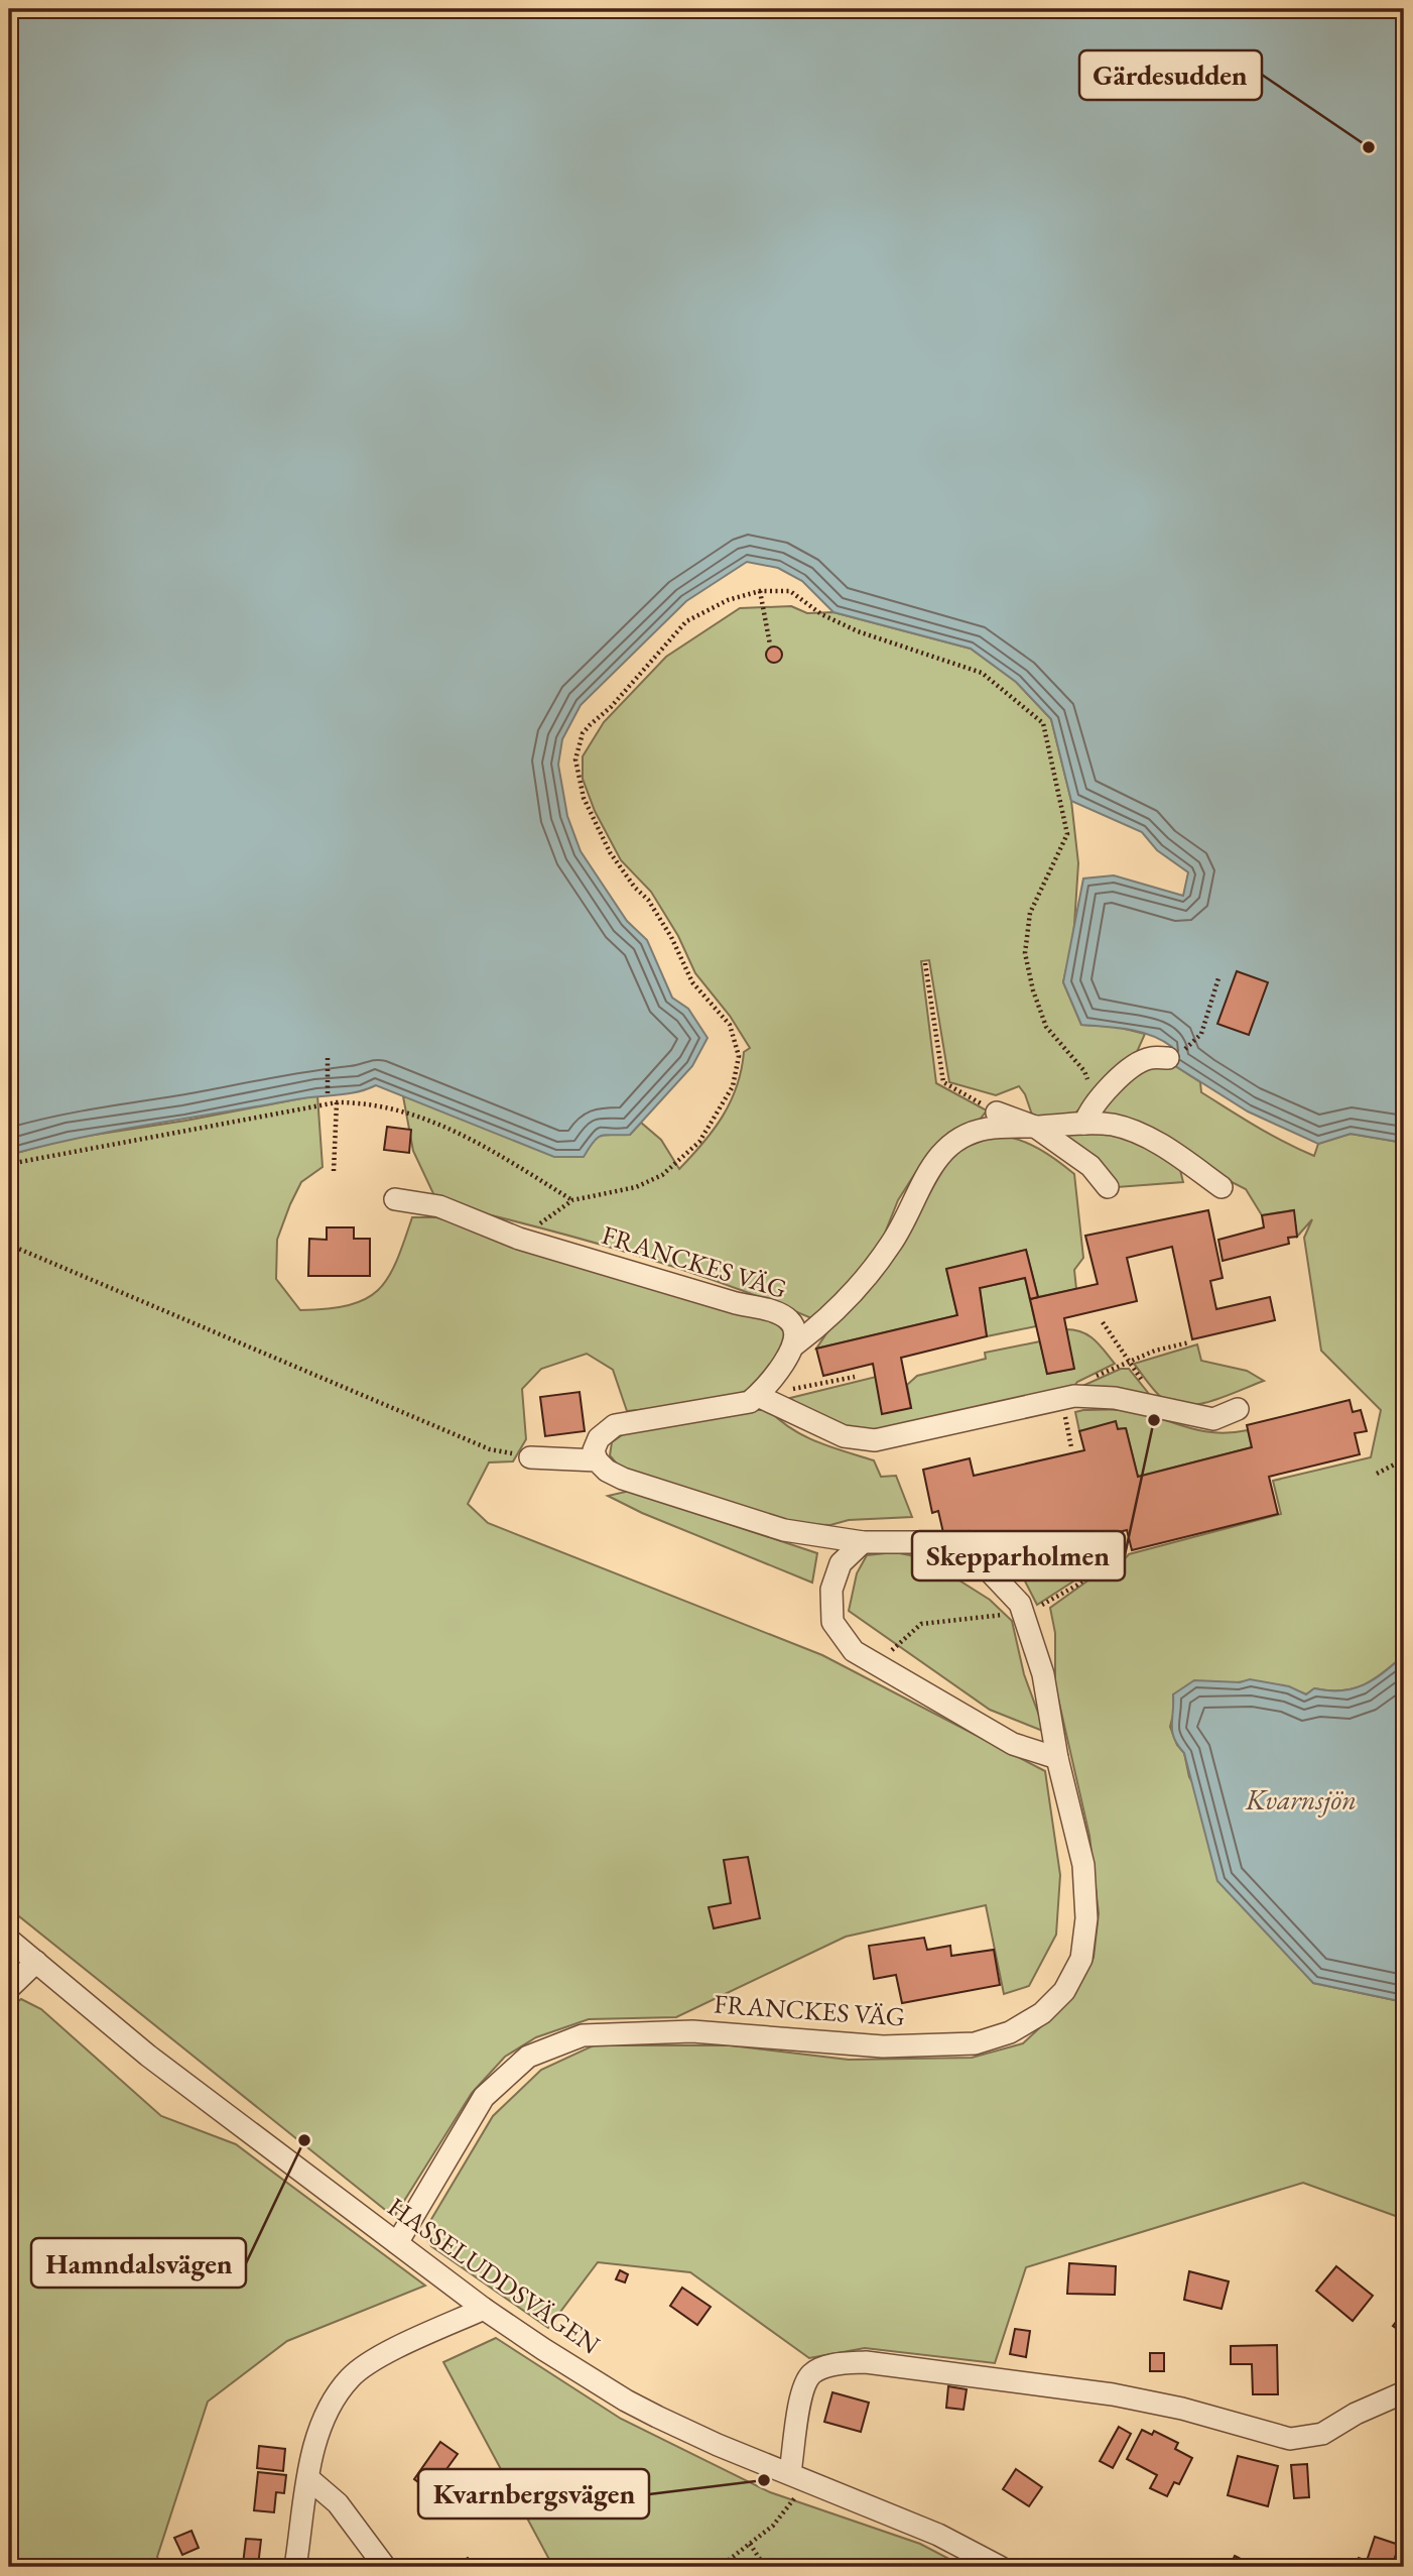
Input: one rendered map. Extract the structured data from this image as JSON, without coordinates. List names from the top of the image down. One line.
{"streets":{"street":["FRANCKES VÄG","HASSELUDDSVÄGEN"]},"crossings":[["FRANCKES VÄG","HASSELUDDSVÄGEN"]],"water":["Kvarnsjön"],"places":["Gärdesudden","Skepparholmen","Hamndalsvägen","Kvarnbergsvägen"]}
